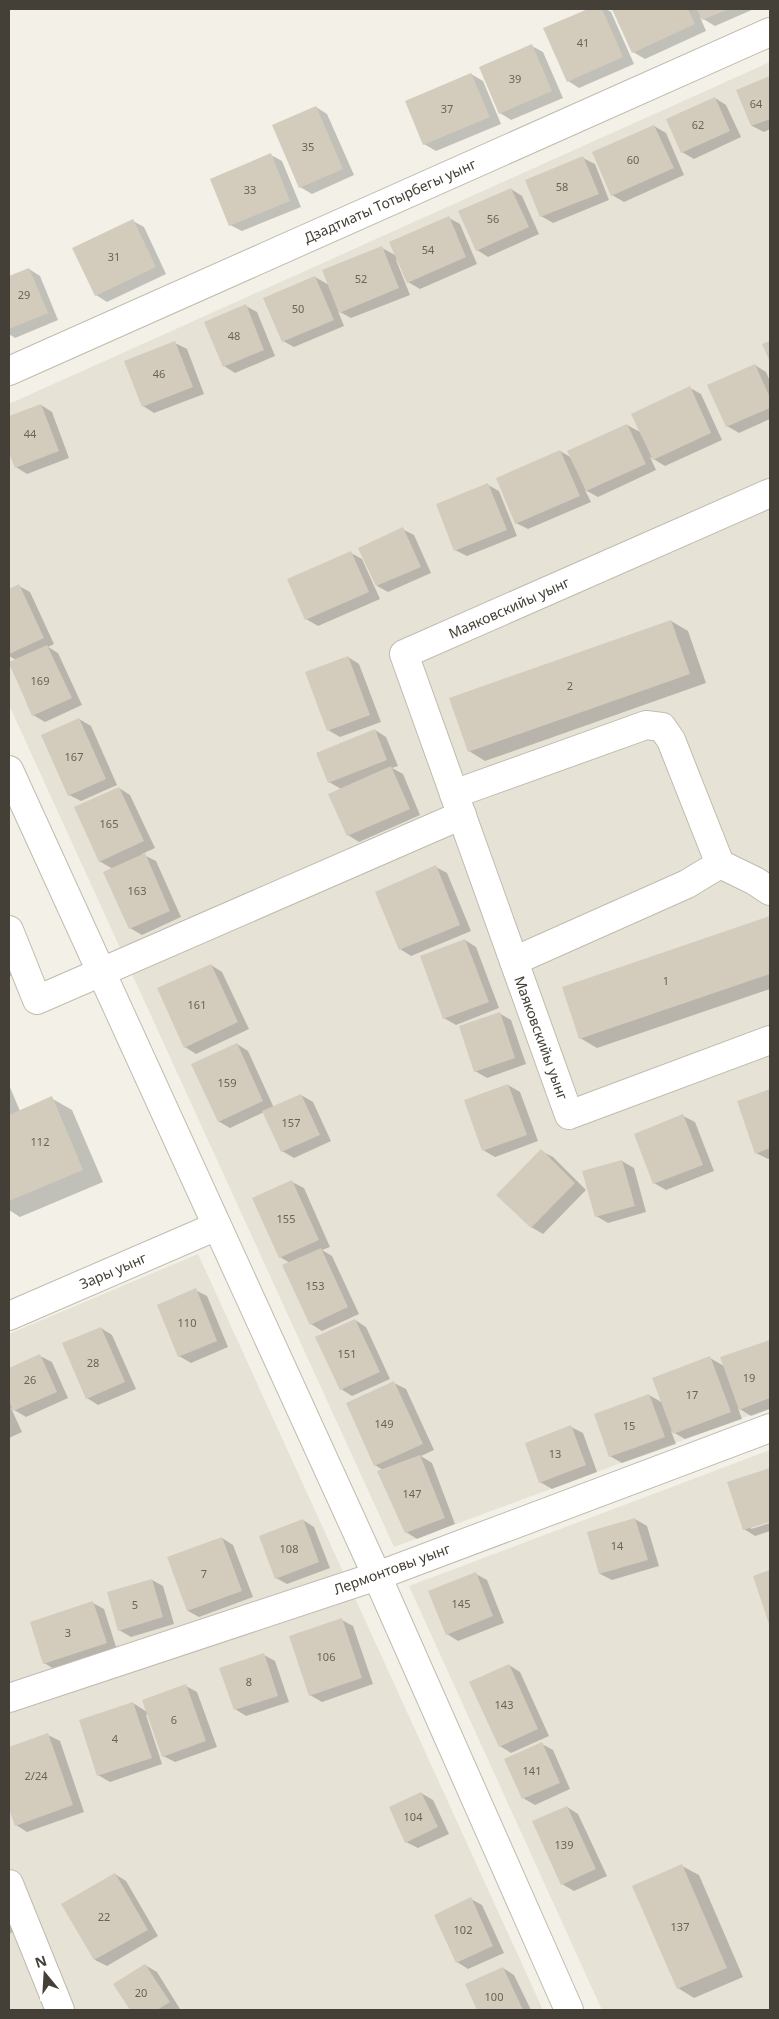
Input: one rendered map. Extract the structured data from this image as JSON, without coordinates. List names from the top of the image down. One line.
{"streets":{"street":["Дзадтиаты Тотырбегы уынг","Маяковскийы уынг","Зары уынг","Лермонтовы уынг"]},"house_numbers":["41","39","64","37","62","35","60","58","33","56","54","31","52","29","50","48","46","44","169","2","167","165","163","1","161","159","157","112","155","153","110","151","28","19","26","17","149","15","13","147","14","108","7","145","5","3","106","8","143","6","4","141","2/24","104","139","22","137","102","20","100"],"north":"top"}
